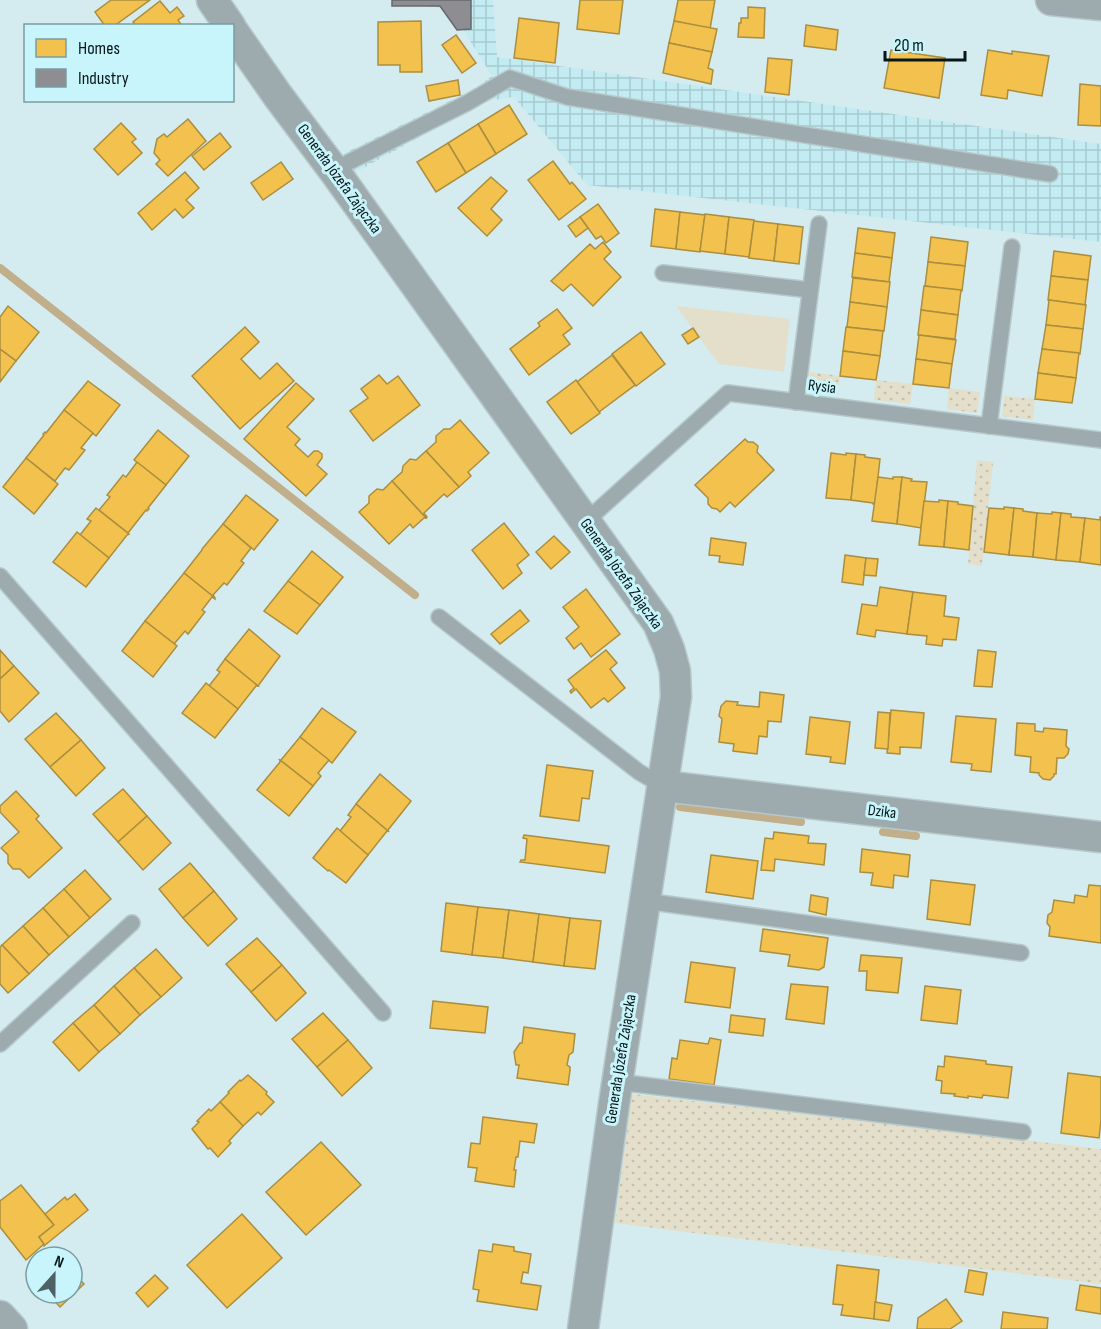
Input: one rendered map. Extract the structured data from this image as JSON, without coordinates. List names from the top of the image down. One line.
{"streets":{"street":["Generała Józefa Zajączka","Dzika"],"lane":["Rysia"]},"crossings":[["Generała Józefa Zajączka","Rysia"],["Generała Józefa Zajączka","Dzika"]],"legend":["Homes","Industry"],"scale_bar":"20 m","north":"top"}
